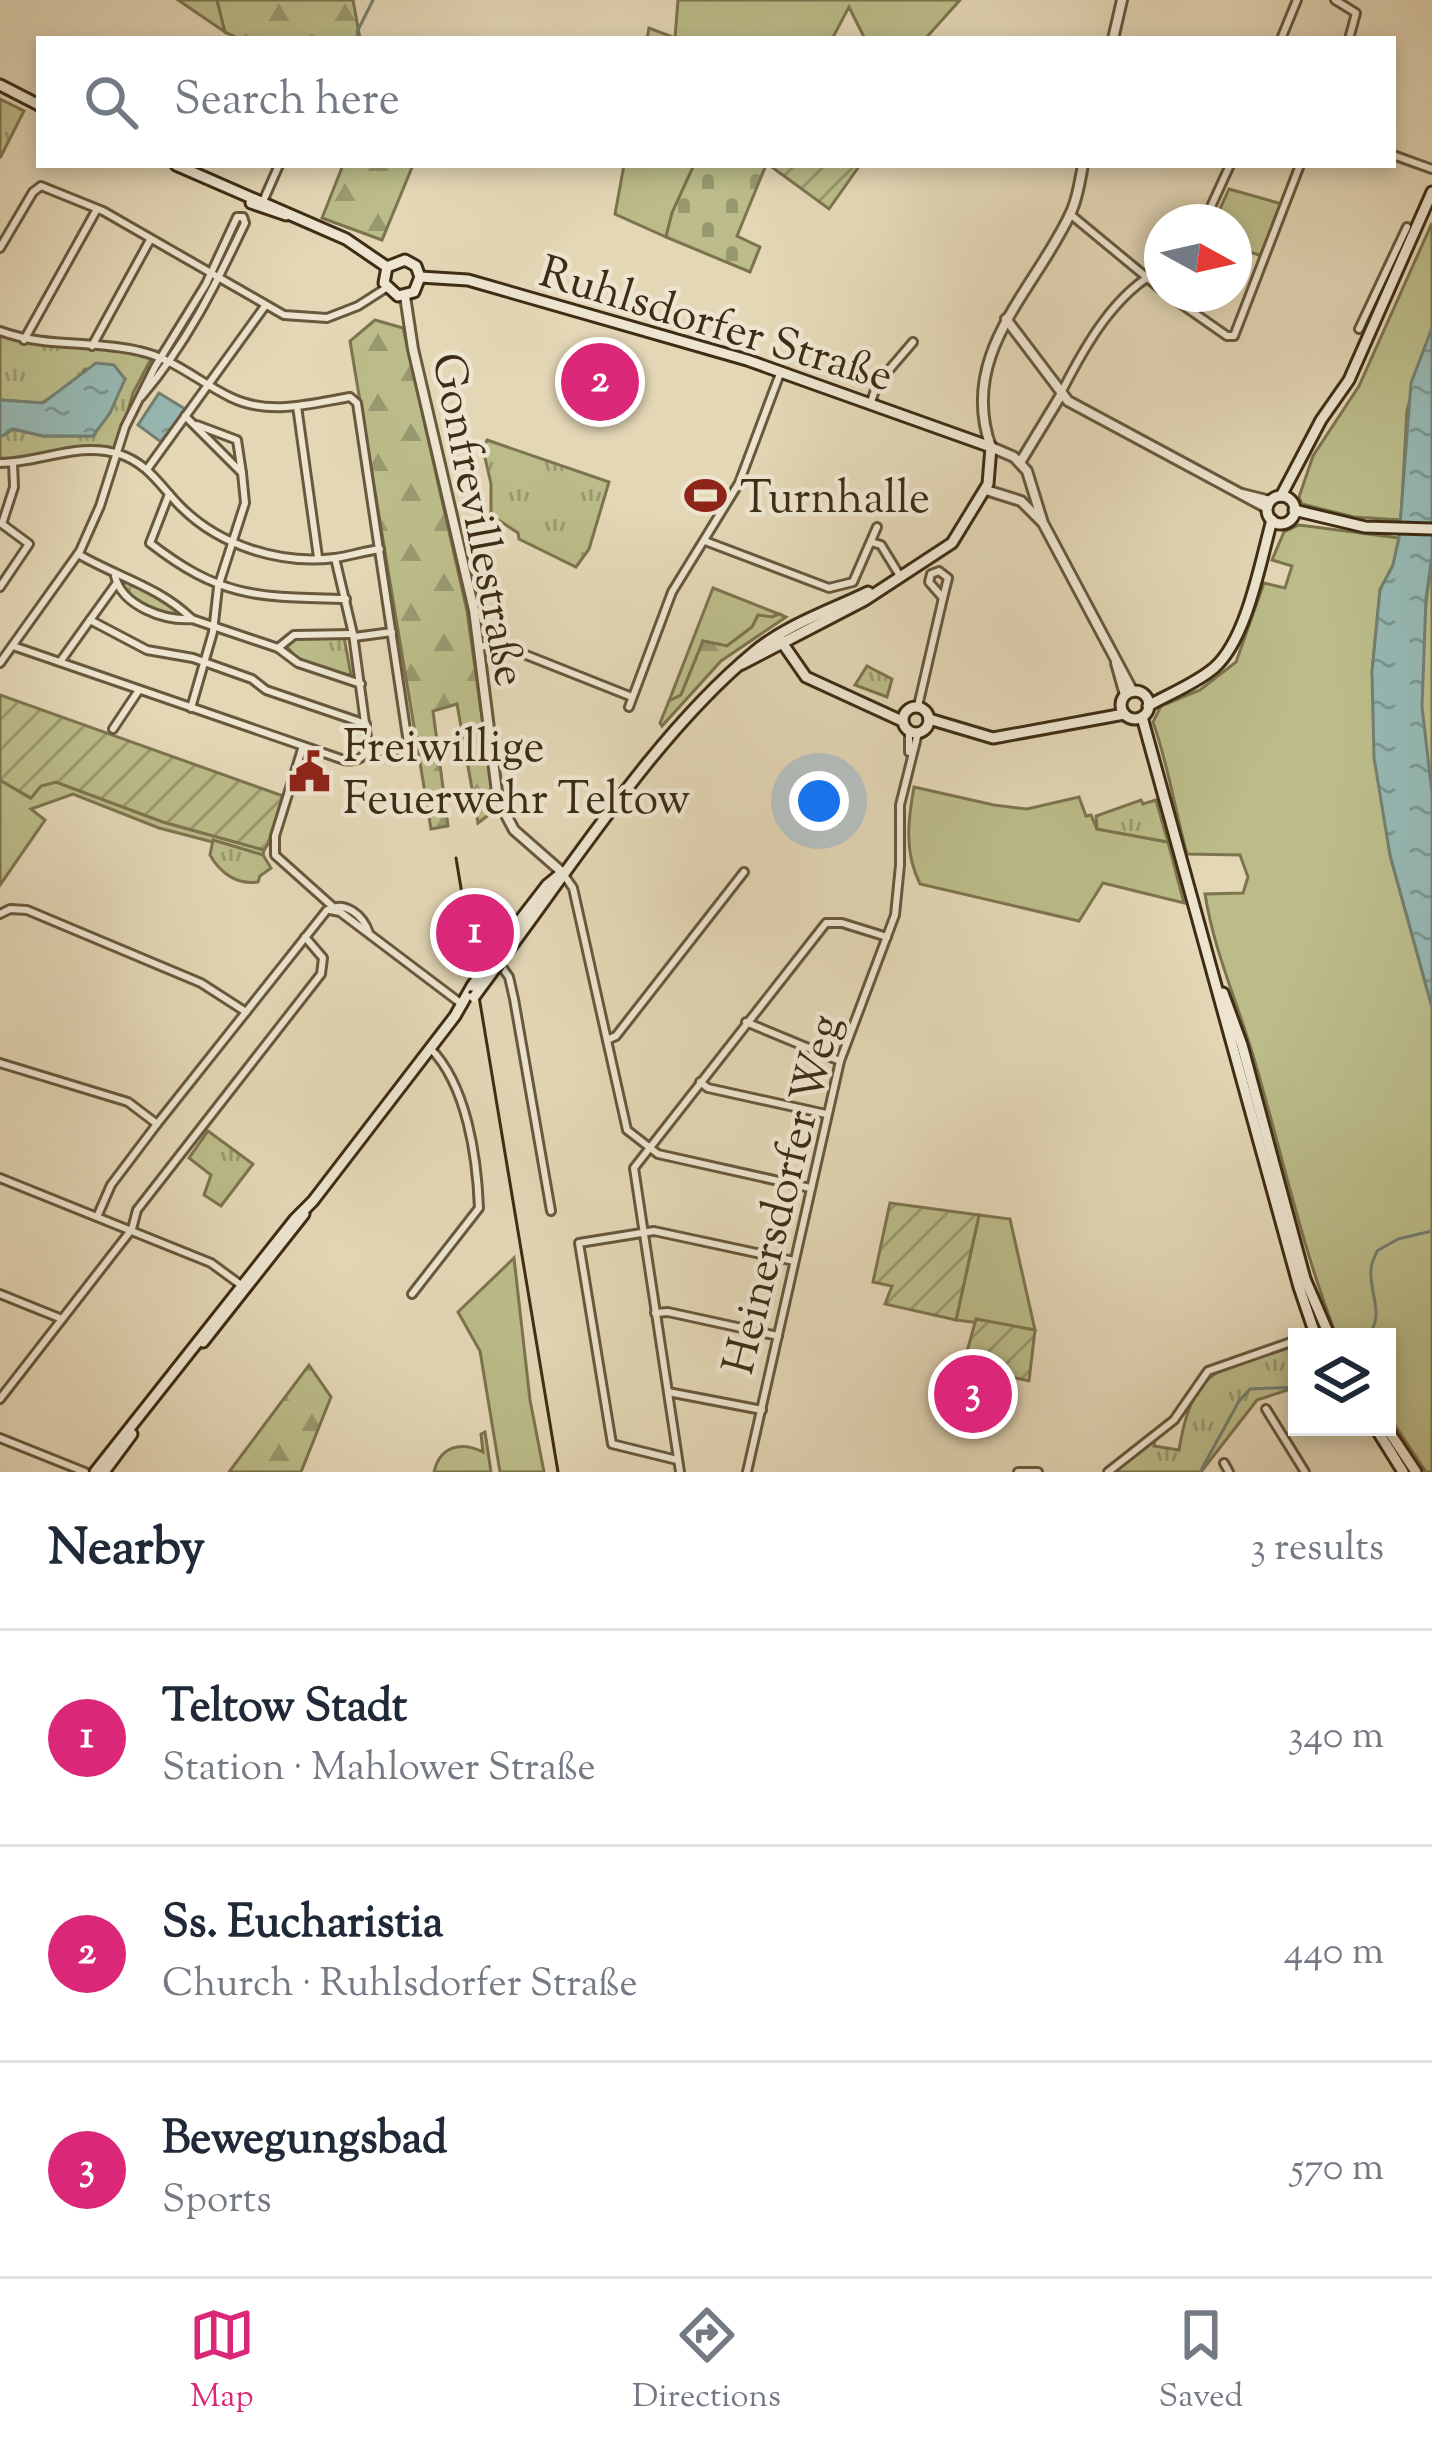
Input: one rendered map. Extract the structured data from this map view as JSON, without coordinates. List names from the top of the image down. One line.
{"streets":{"main road":["Ruhlsdorfer Straße"],"street":["Gonfrevillestraße","Heinersdorfer Weg"]},"crossings":[["Ruhlsdorfer Straße","Gonfrevillestraße"]],"places":{"sports":["Turnhalle"],"public building":["Freiwillige Feuerwehr Teltow"]},"north":"right","page":{"search":"Search here","pins":["2","1","3"],"heading":["Nearby","3 results"],"list":[{"mark":"1","name":"Teltow Stadt","note":"Station · Mahlower Straße","value":"340 m"},{"mark":"2","name":"Ss. Eucharistia","note":"Church · Ruhlsdorfer Straße","value":"440 m"},{"mark":"3","name":"Bewegungsbad","note":"Sports","value":"570 m"}],"nav":["Map","Directions","Saved"]}}
